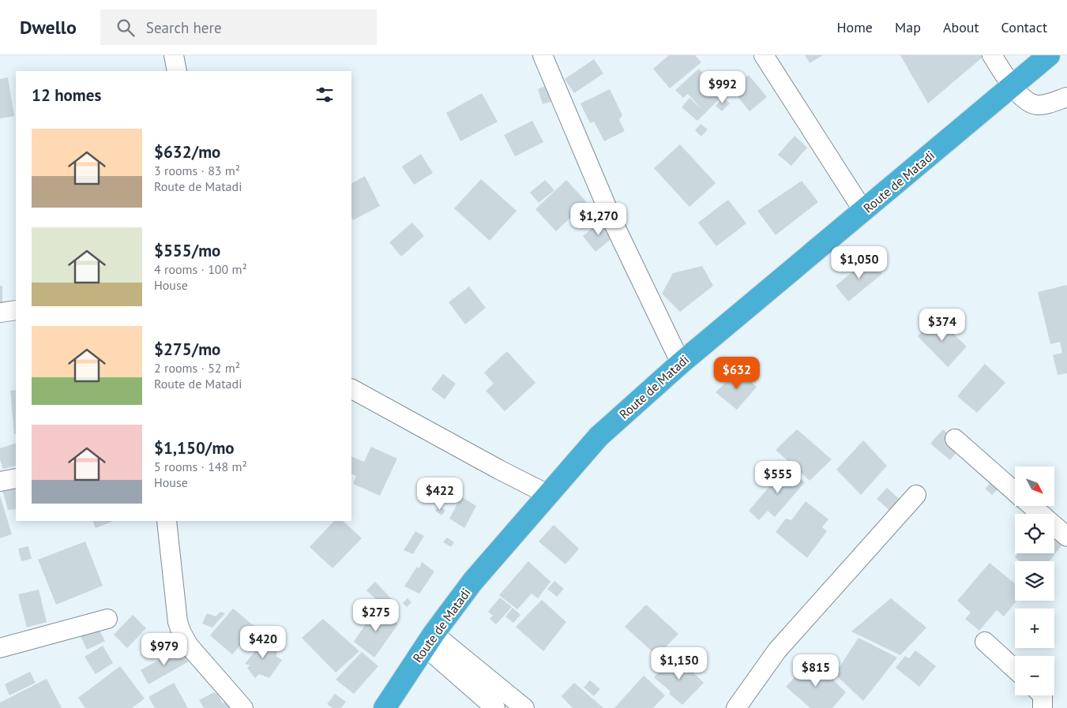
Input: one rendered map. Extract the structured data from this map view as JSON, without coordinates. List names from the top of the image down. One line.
{"streets":{"highway":["Route de Matadi"]},"north":"bottom right","page":{"header":"Dwello","search":"Search here","nav":["Home","Map","About","Contact"],"price":["$992","$1,270","$1,050","$374","$632","$555","$422","$275","$420","$979","$1,150","$815"],"heading":"12 homes","list":[{"name":"$632/mo","note":"3 rooms · 83 m² · Route de Matadi"},{"name":"$555/mo","note":"4 rooms · 100 m² · House"},{"name":"$275/mo","note":"2 rooms · 52 m² · Route de Matadi"},{"name":"$1,150/mo","note":"5 rooms · 148 m² · House"}],"map_buttons":["+","−"]}}
